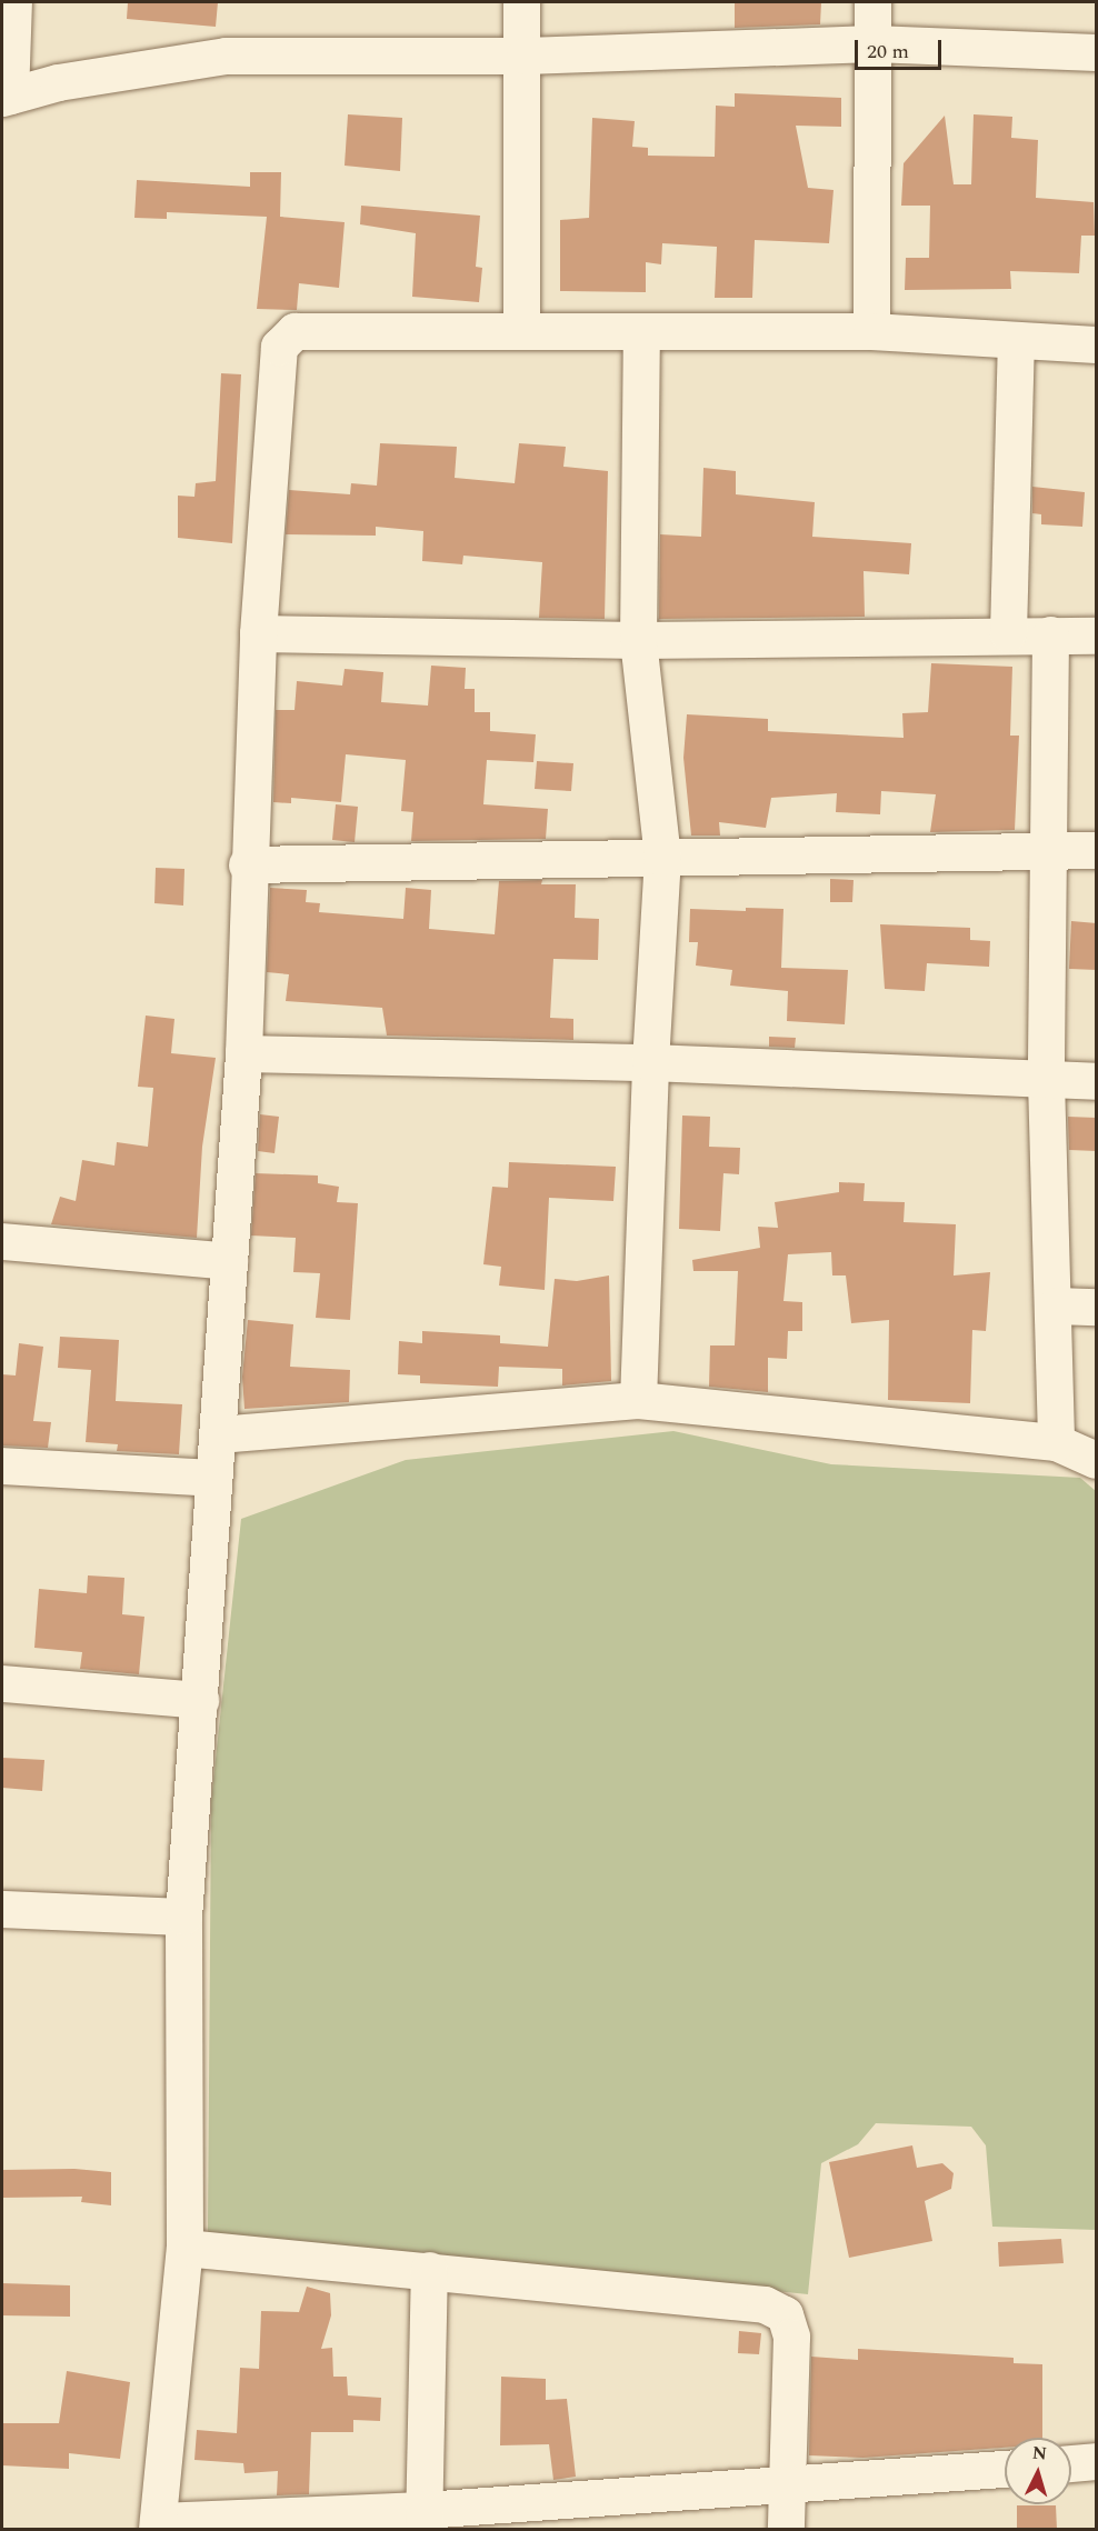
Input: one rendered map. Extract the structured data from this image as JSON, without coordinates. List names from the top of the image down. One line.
{"scale_bar":"20 m","north":"top"}
